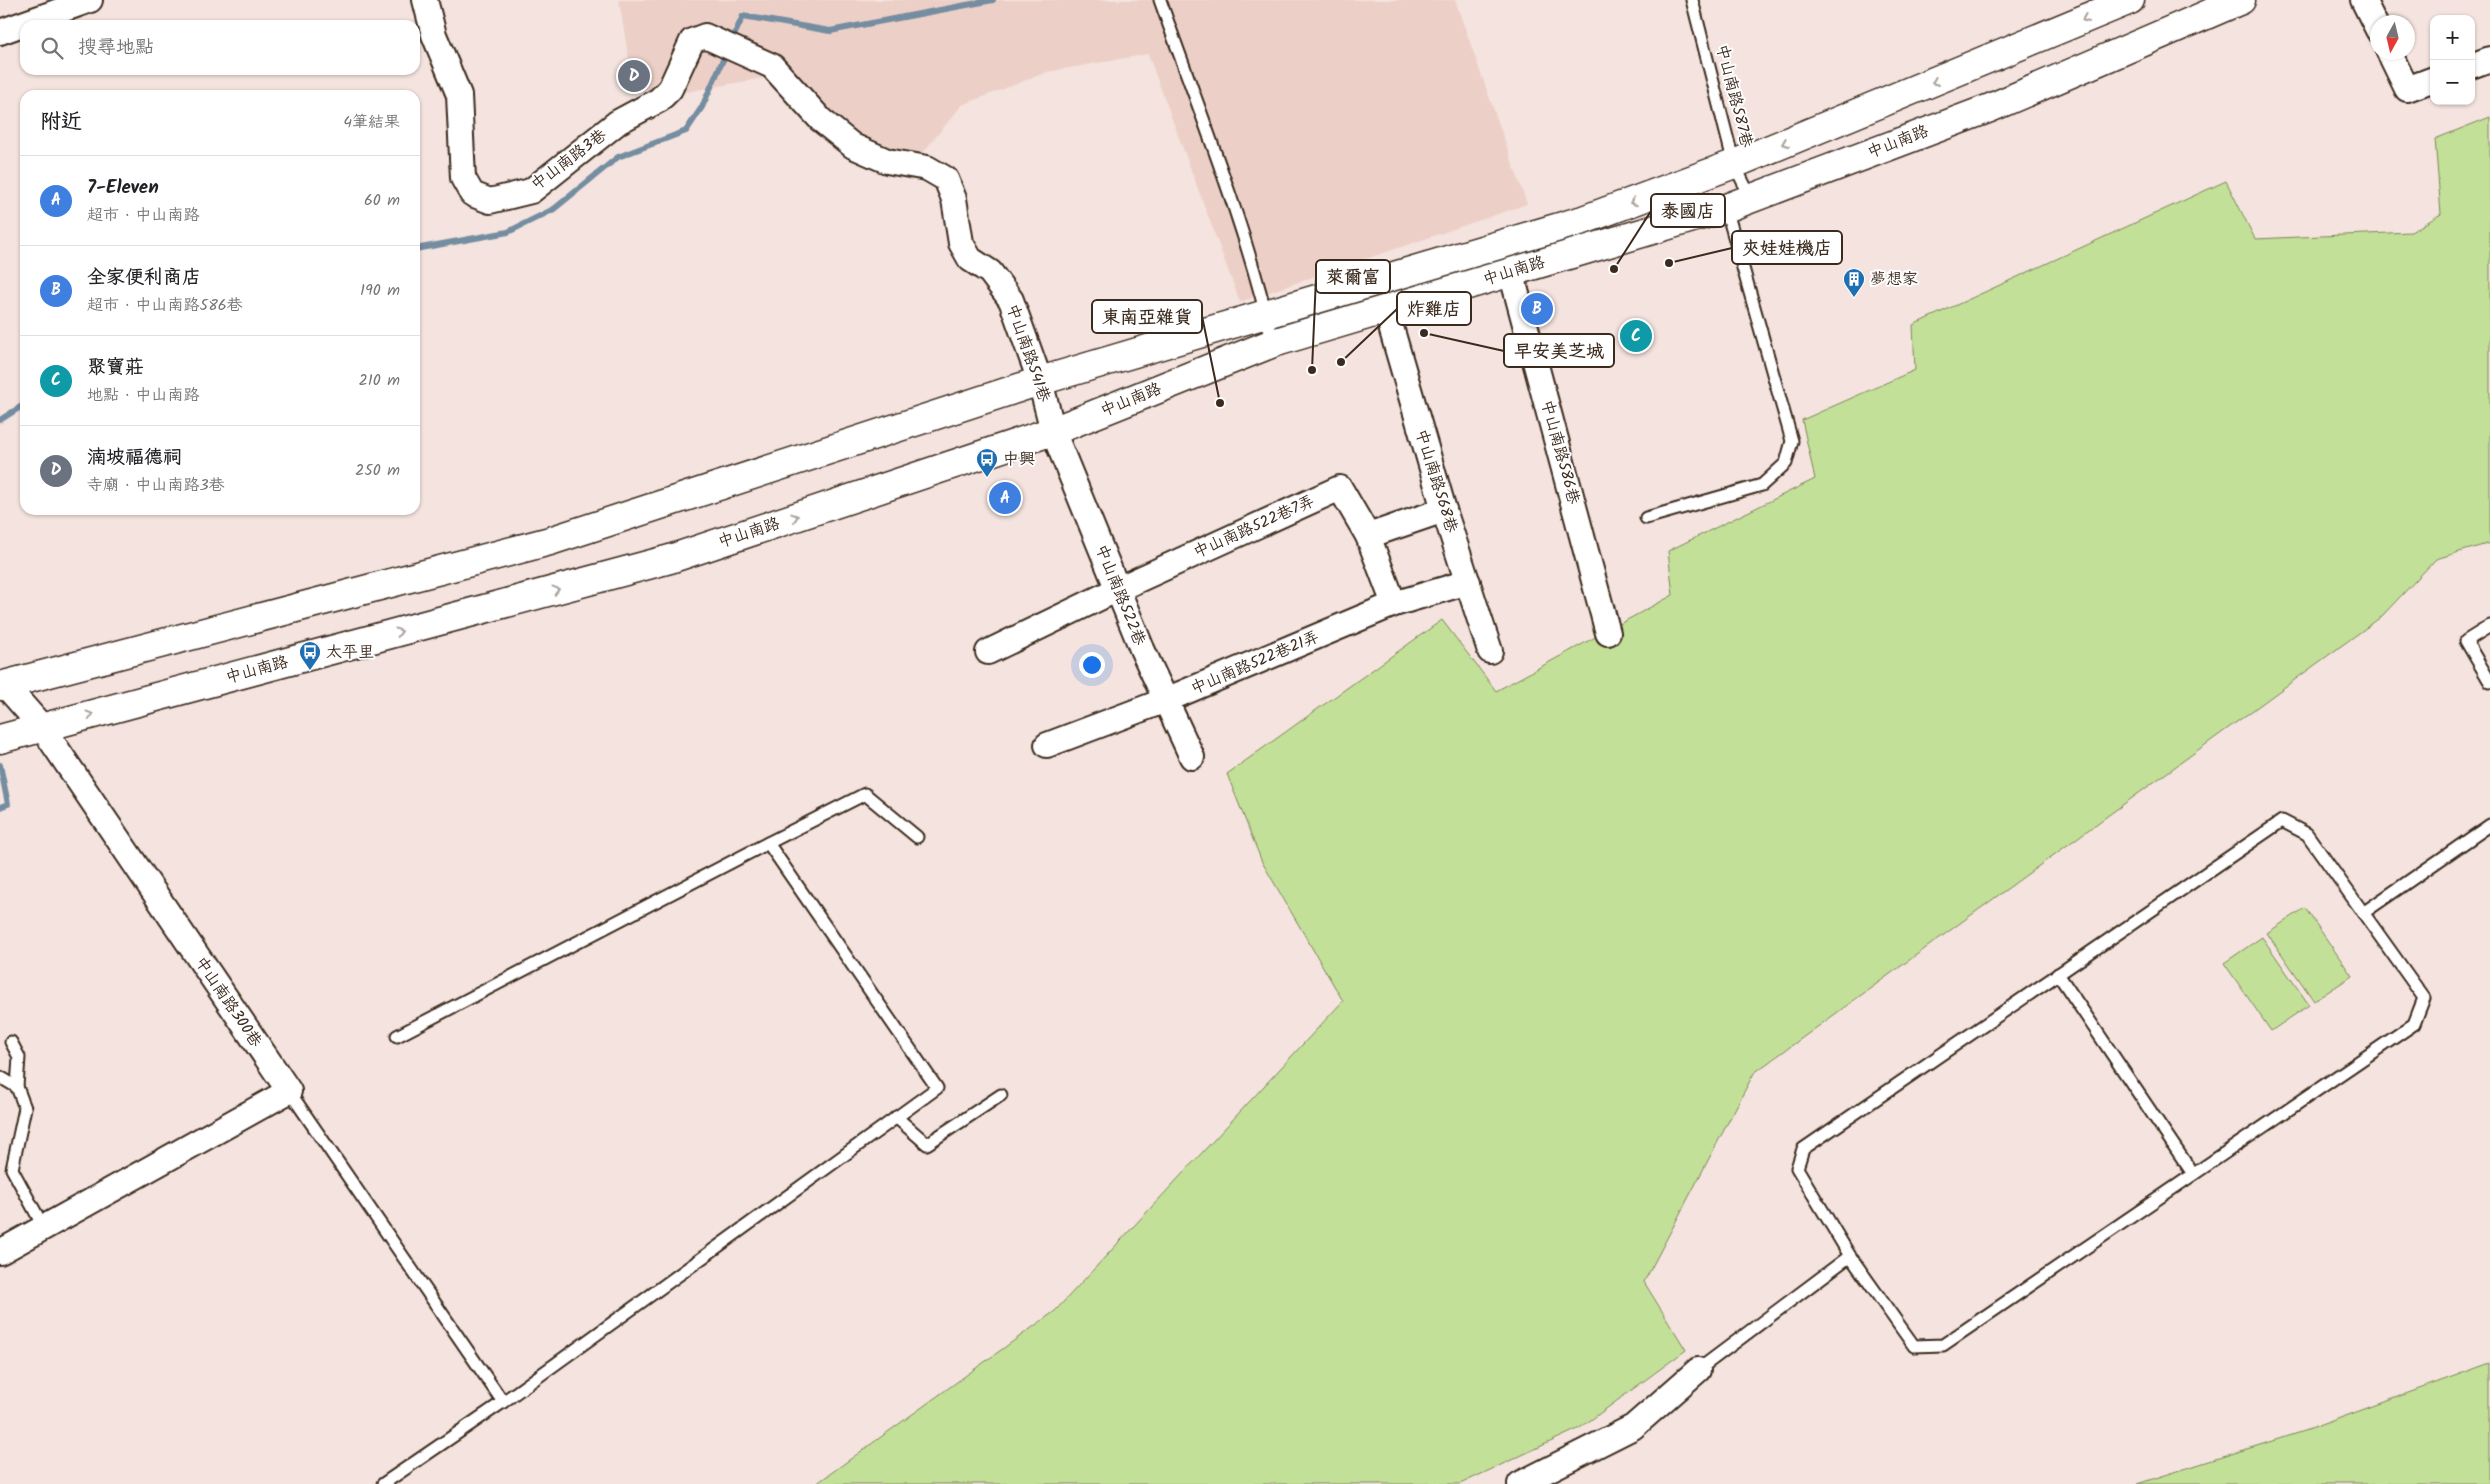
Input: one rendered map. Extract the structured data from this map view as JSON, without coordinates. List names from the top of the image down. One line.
{"streets":{"main road":["中山南路"],"street":["中山南路3巷","中山南路541巷","中山南路586巷","中山南路568巷","中山南路522巷7弄","中山南路522巷","中山南路522巷21弄","中山南路300巷"],"lane":["中山南路587巷"]},"crossings":[["中山南路587巷","中山南路"],["中山南路","中山南路541巷"],["中山南路","中山南路586巷"],["中山南路","中山南路568巷"],["中山南路","中山南路522巷"],["中山南路","中山南路300巷"],["中山南路3巷","中山南路541巷"],["中山南路541巷","中山南路522巷"],["中山南路568巷","中山南路522巷21弄"],["中山南路522巷7弄","中山南路522巷"],["中山南路522巷","中山南路522巷21弄"]],"places":{"other":["夾娃娃機店","泰國店","早安美芝城","炸雞店","萊爾富","東南亞雜貨"],"building":["夢想家"],"bus stop":["中興","太平里"]},"north":"bottom","page":{"map_buttons":["+","−"],"search":"搜尋地點","pins":["D","B","C","A"],"heading":["附近","4筆結果"],"list":[{"mark":"A","name":"7-Eleven","note":"超市 · 中山南路","value":"60 m"},{"mark":"B","name":"全家便利商店","note":"超市 · 中山南路586巷","value":"190 m"},{"mark":"C","name":"聚寶莊","note":"地點 · 中山南路","value":"210 m"},{"mark":"D","name":"湳坡福德祠","note":"寺廟 · 中山南路3巷","value":"250 m"}]}}
